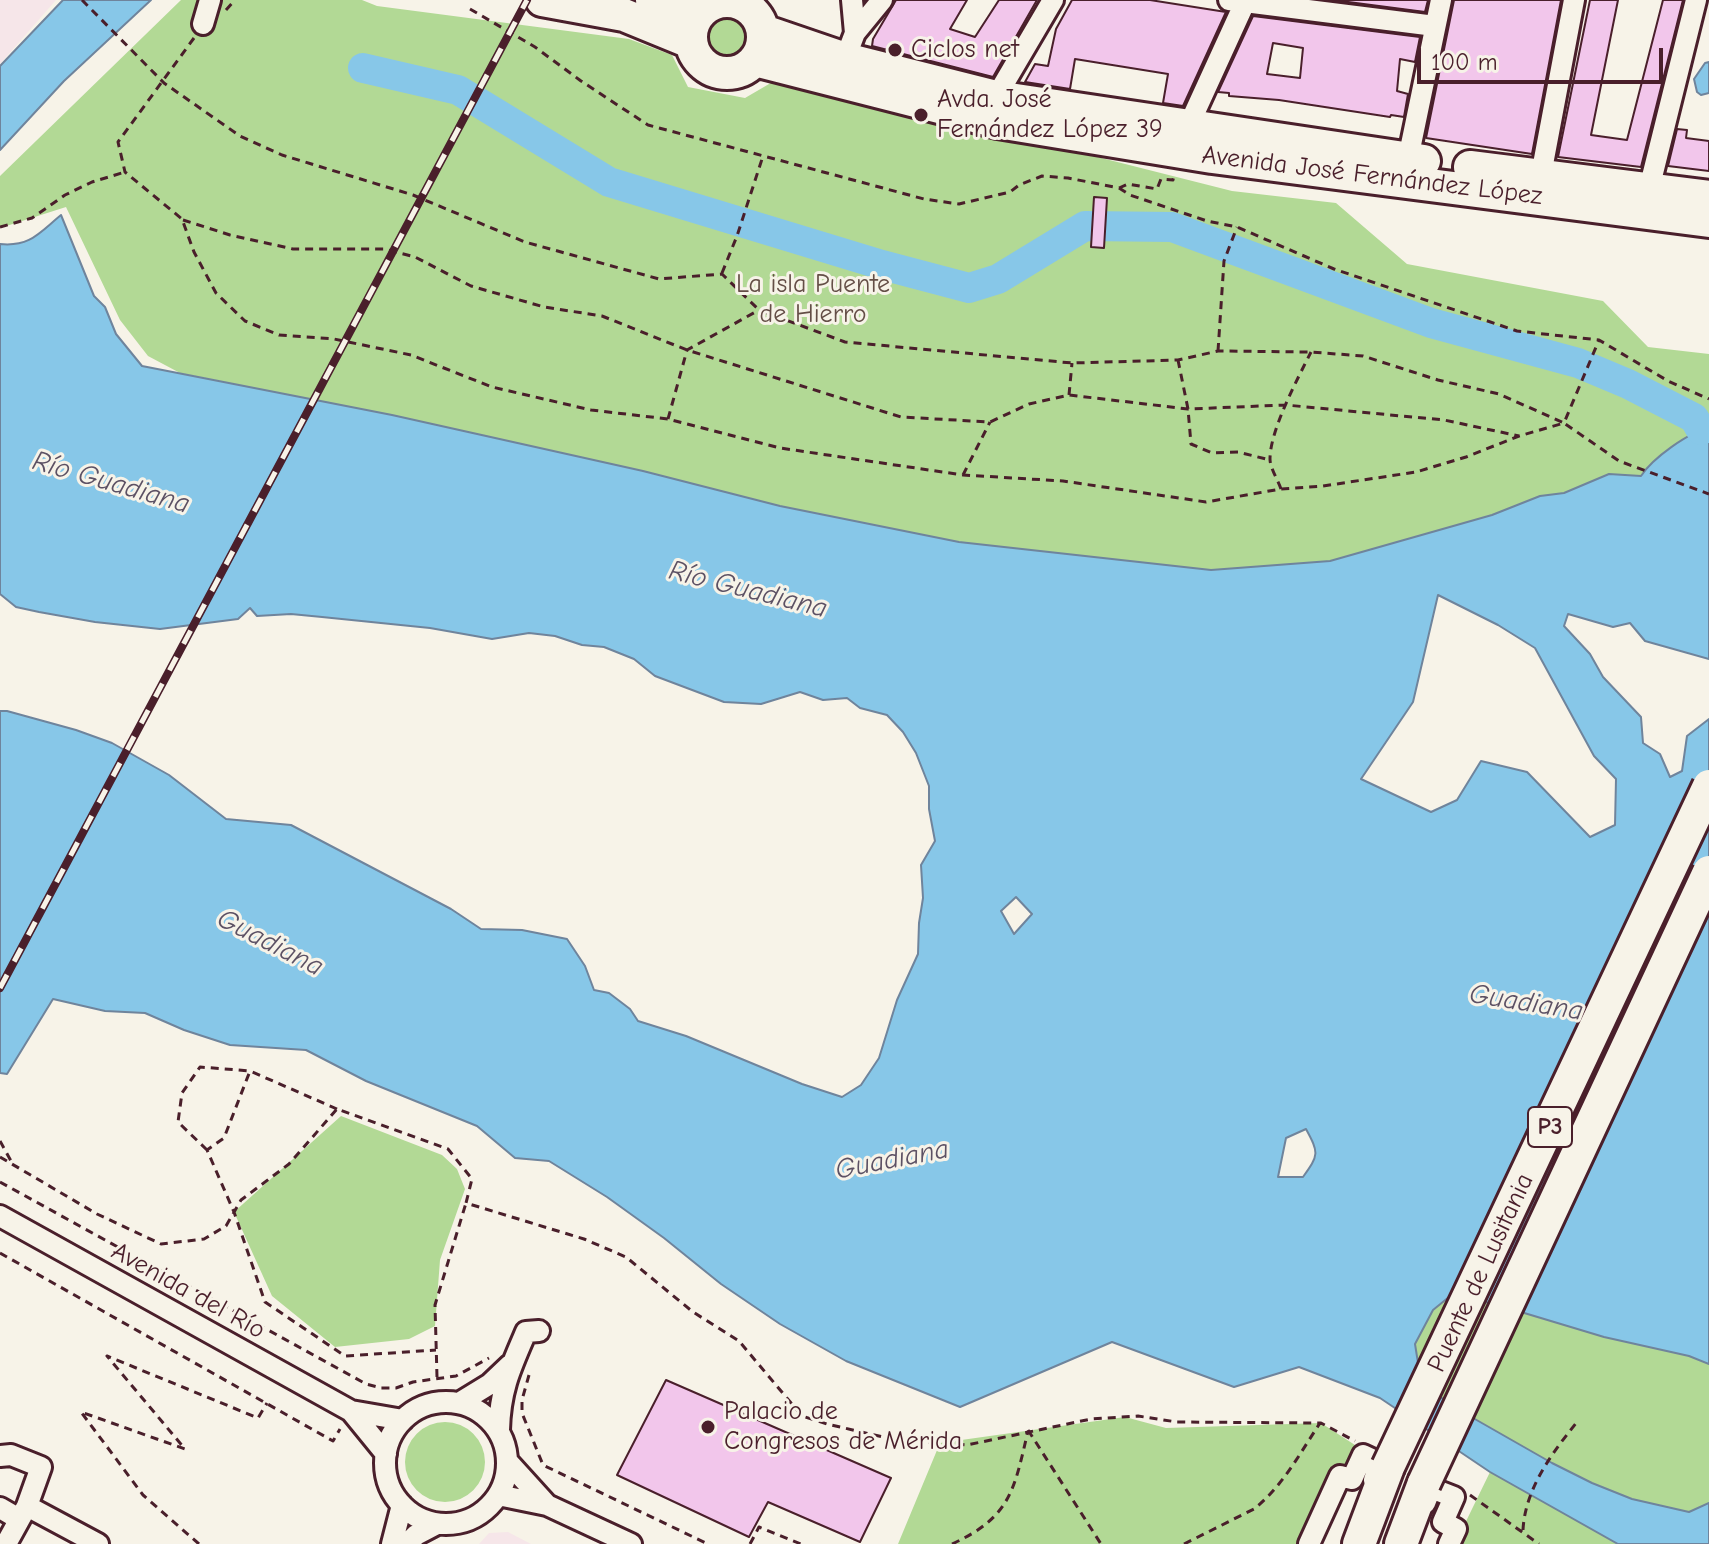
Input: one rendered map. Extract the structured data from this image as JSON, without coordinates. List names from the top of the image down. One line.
{"streets":{"main road":["Avenida José Fernández López","P3","Puente de Lusitania"],"street":["Avenida del Río"]},"water":["Río Guadiana","Guadiana"],"parks":["La isla Puente de Hierro"],"places":["Ciclos net","Avda. José Fernández López 39","Palacio de Congresos de Mérida"],"scale_bar":"100 m"}
